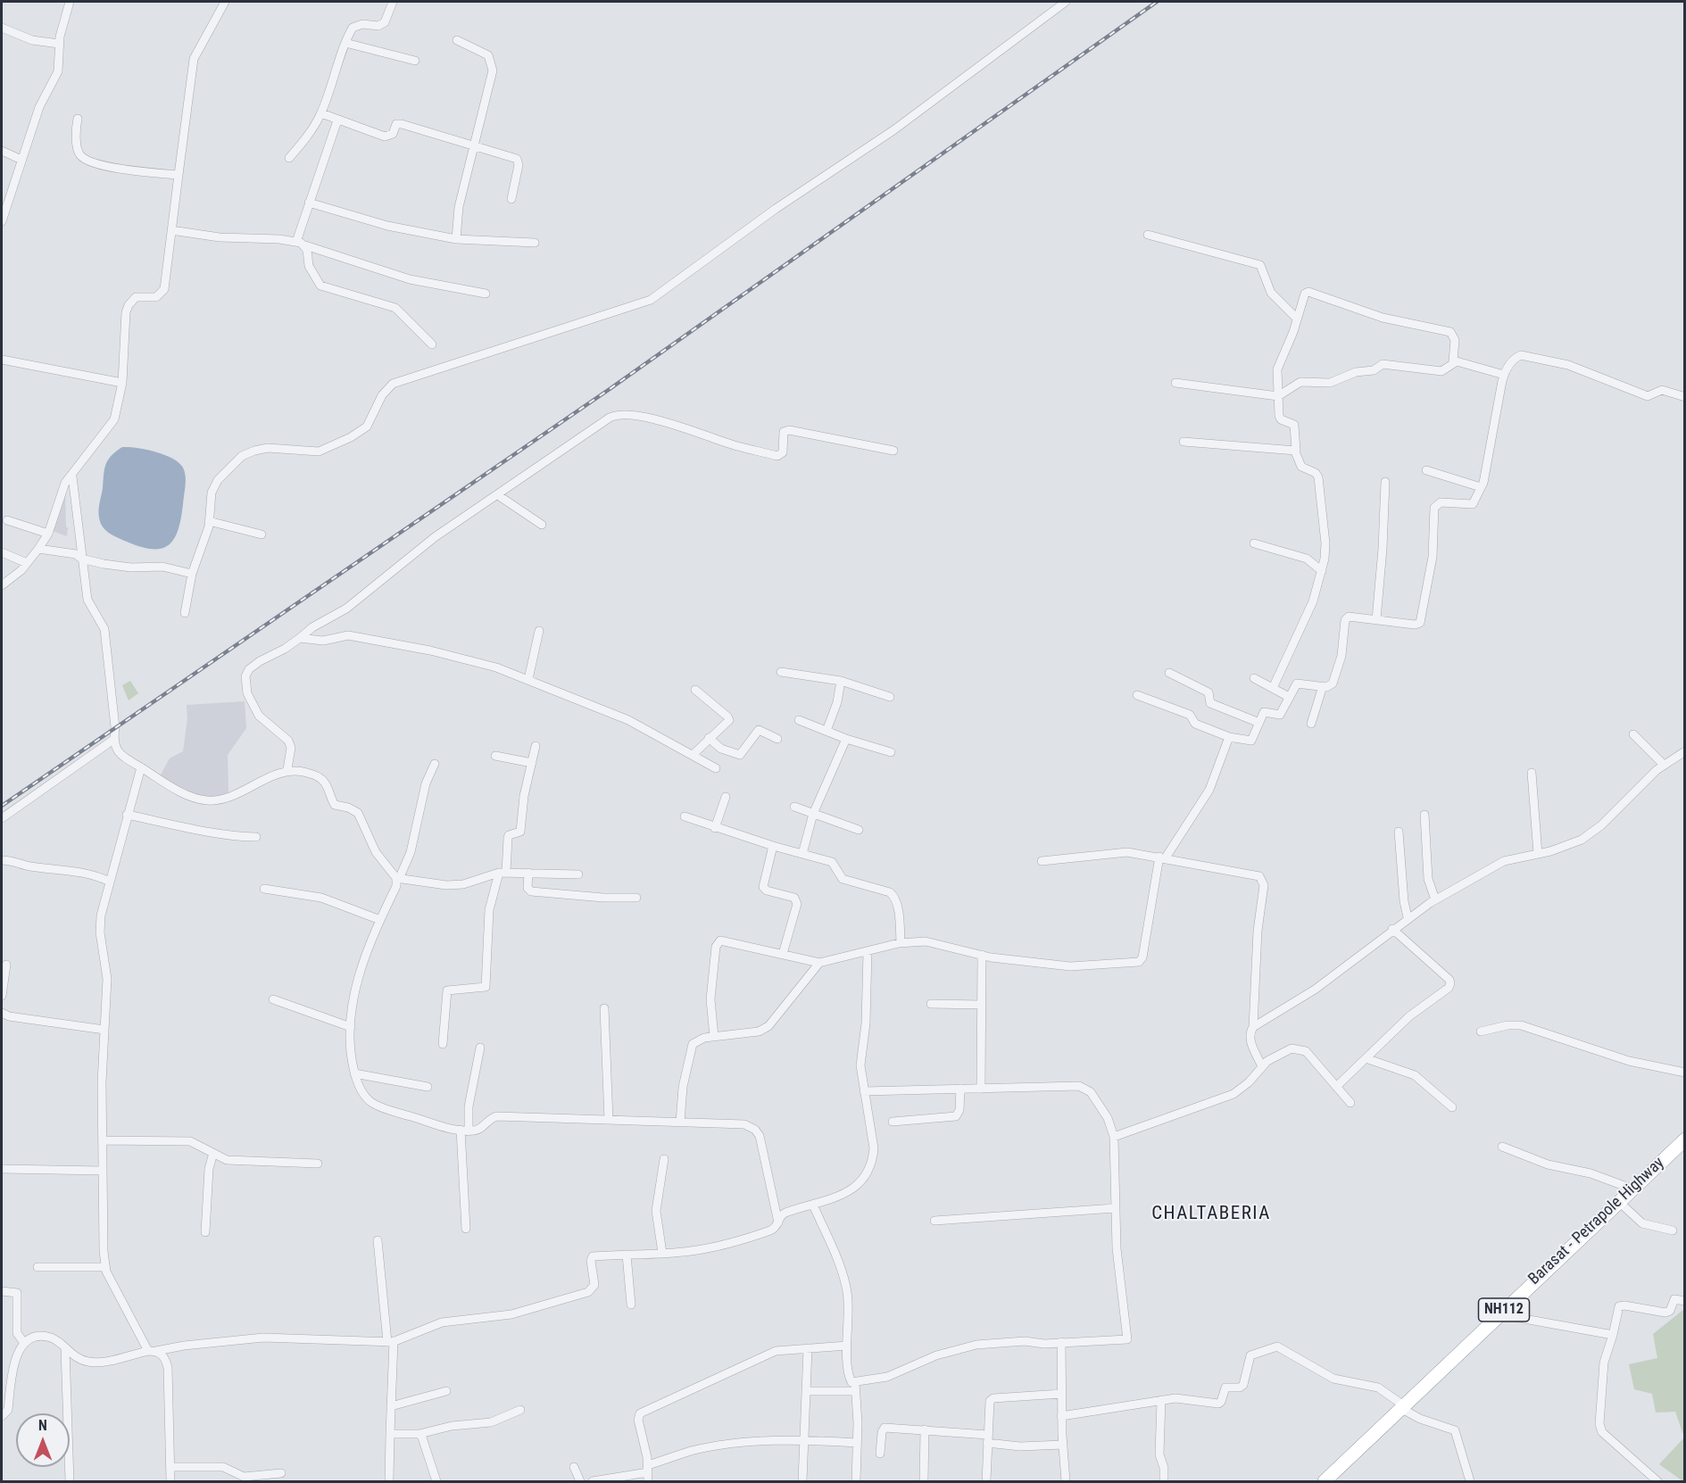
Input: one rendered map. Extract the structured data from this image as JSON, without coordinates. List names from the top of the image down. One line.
{"streets":{"highway":["Barasat - Petrapole Highway","NH112"]},"districts":["CHALTABERIA"],"north":"top"}
